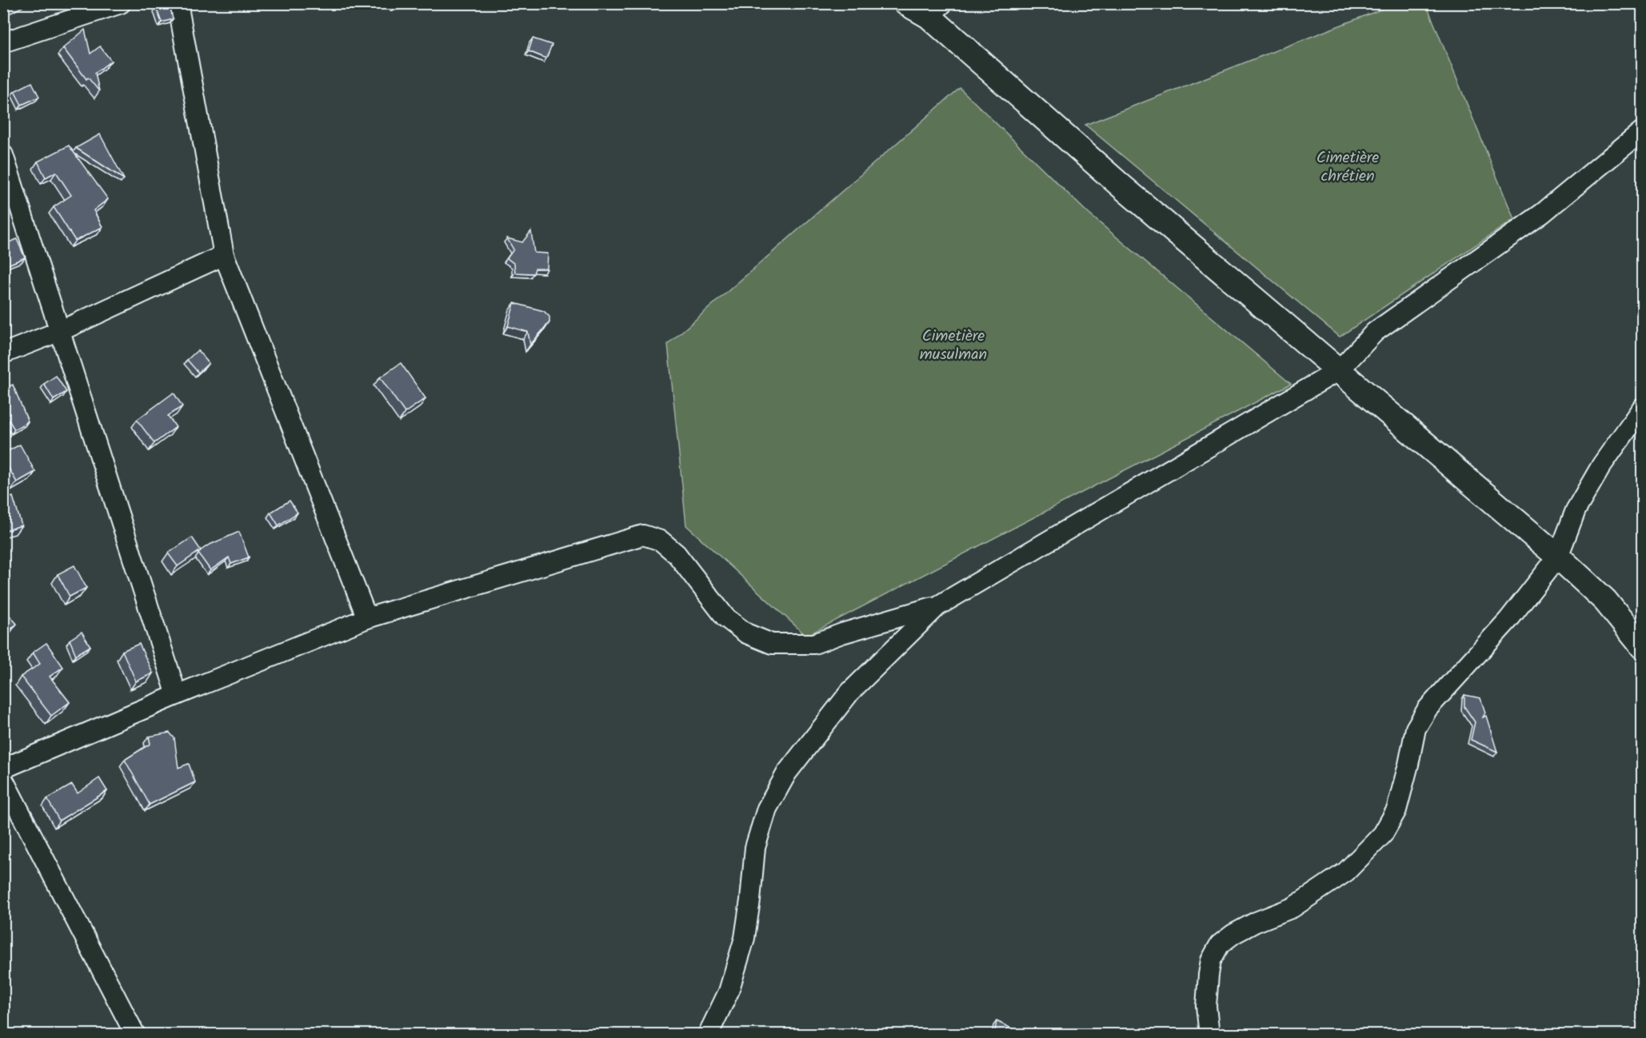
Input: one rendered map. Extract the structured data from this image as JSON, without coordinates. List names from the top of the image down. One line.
{"parks":["Cimetière chrétien","Cimetière musulman"]}
